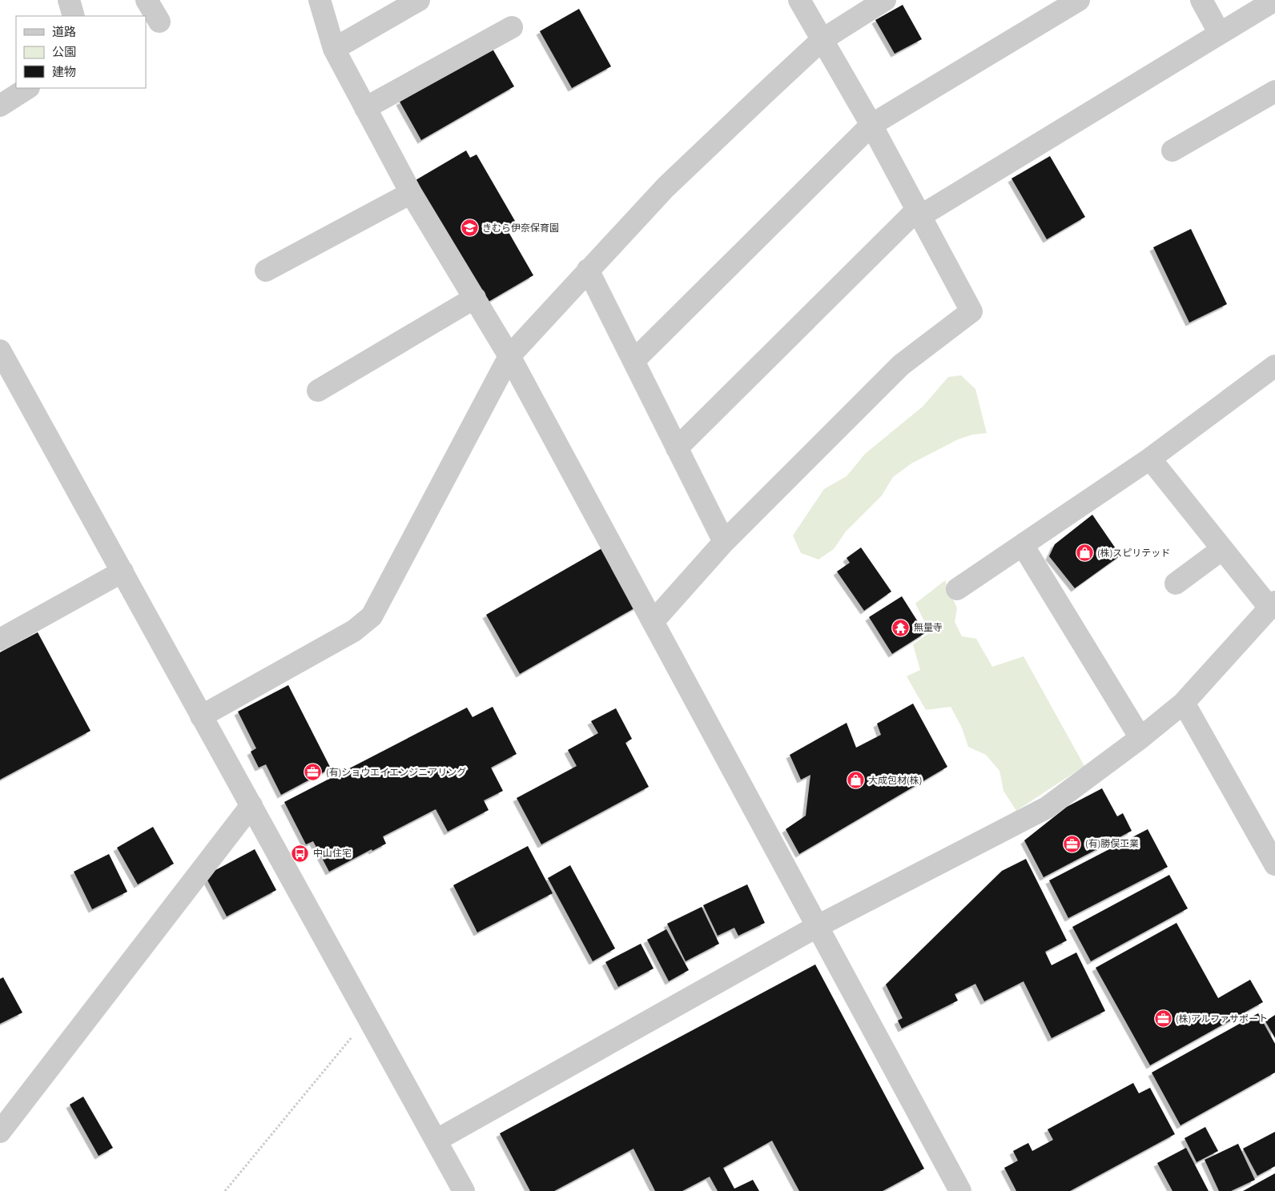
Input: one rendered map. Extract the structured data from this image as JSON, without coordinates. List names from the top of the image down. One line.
{"places":{"school or university":["きむら伊奈保育園"],"shop":["(株)スピリテッド","大成包材(株)"],"temple":["無量寺"],"office":["(有)ショウエイエンジニアリング","(有)勝俣工業","(株)アルファサポート"],"bus stop":["中山住宅"]},"legend":["道路","公園","建物"]}
